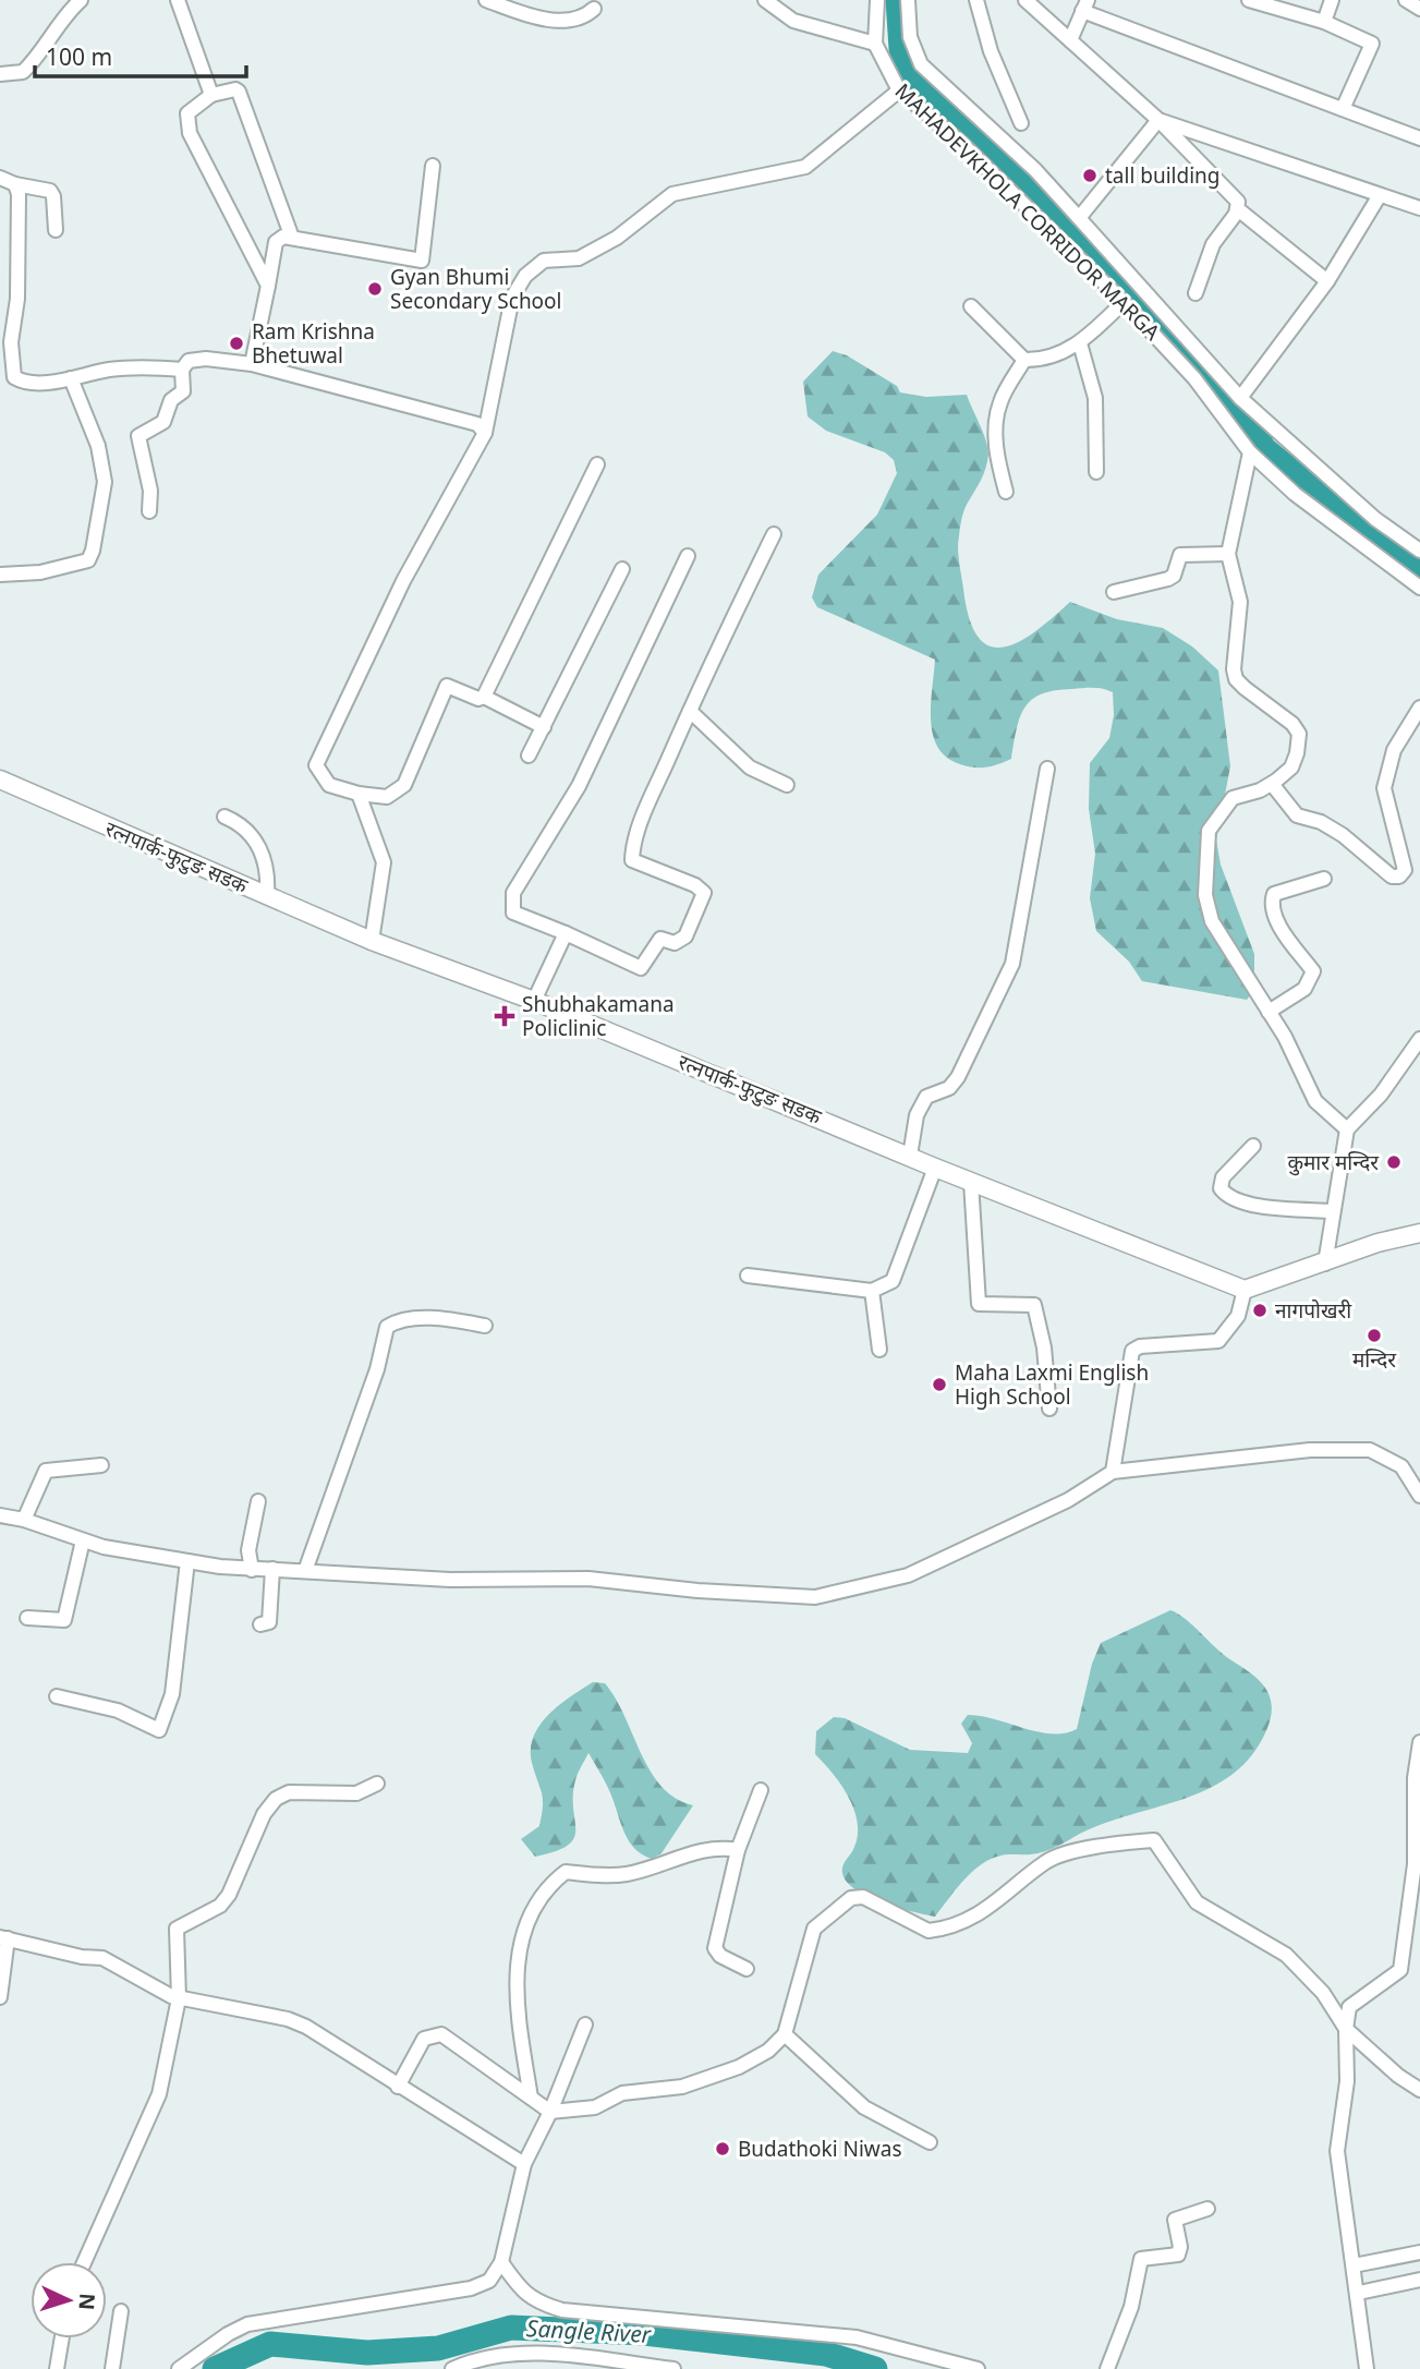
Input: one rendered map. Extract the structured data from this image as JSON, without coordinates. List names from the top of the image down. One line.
{"streets":{"street":["MAHADEVKHOLA CORRIDOR MARGA","रत्नपार्क-फुटुङ सडक"]},"water":["Sangle River"],"places":{"other":["tall building","Gyan Bhumi Secondary School","Ram Krishna Bhetuwal","कुमार मन्दिर","नागपोखरी","मन्दिर","Maha Laxmi English High School","Budathoki Niwas"],"health":["Shubhakamana Policlinic"]},"scale_bar":"100 m","north":"right"}
